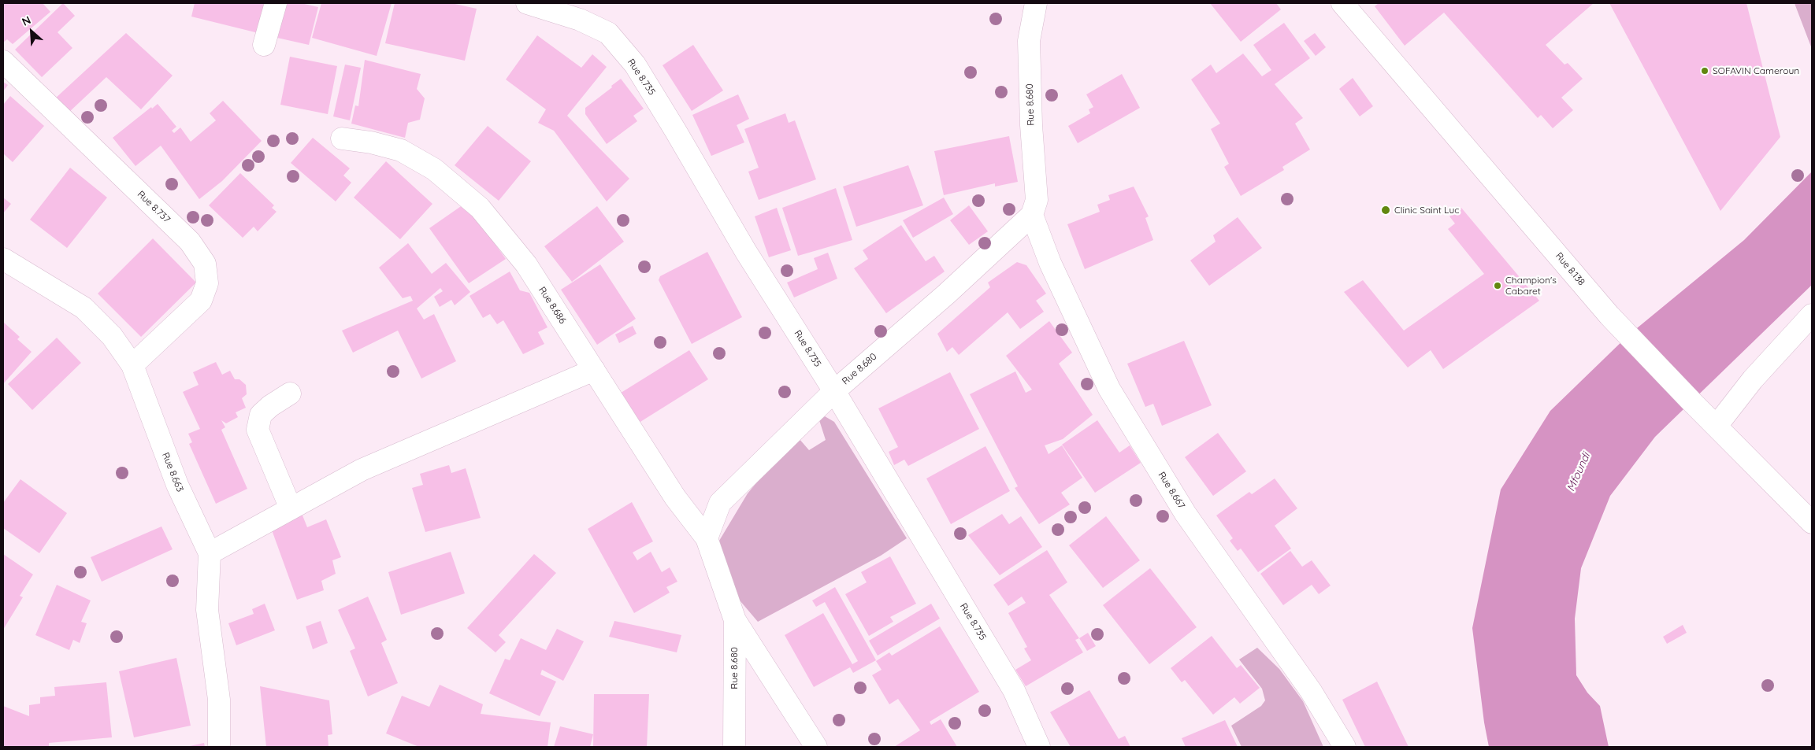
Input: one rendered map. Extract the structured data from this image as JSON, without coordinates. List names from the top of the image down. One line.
{"streets":{"street":["Rue 8.735","Rue 8.680","Rue 8.737","Rue 8.138","Rue 8.686","Rue 8.663","Rue 8.667"]},"crossings":[["Rue 8.735","Rue 8.680"],["Rue 8.680","Rue 8.686"],["Rue 8.680","Rue 8.667"],["Rue 8.737","Rue 8.663"]],"water":["Mfoundi"],"places":["SOFAVIN Cameroun","Clinic Saint Luc","Champion's Cabaret"],"north":"top left"}
